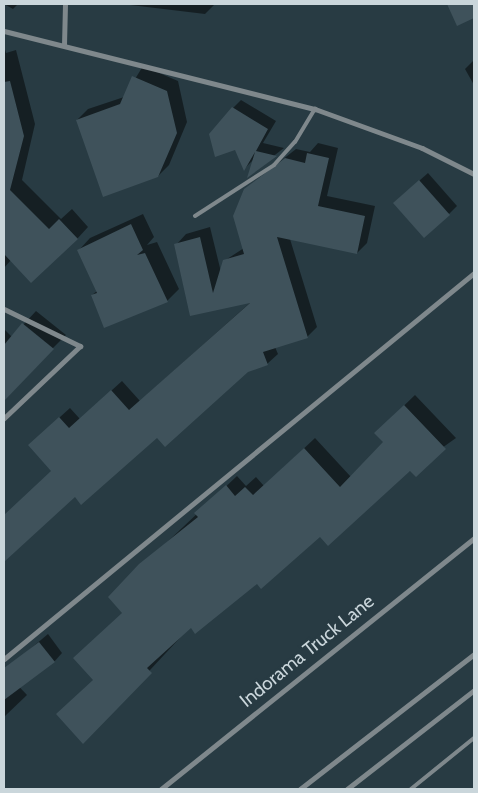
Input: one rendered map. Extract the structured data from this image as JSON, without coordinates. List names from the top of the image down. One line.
{"streets":{"street":["Indorama Truck Lane"]}}
